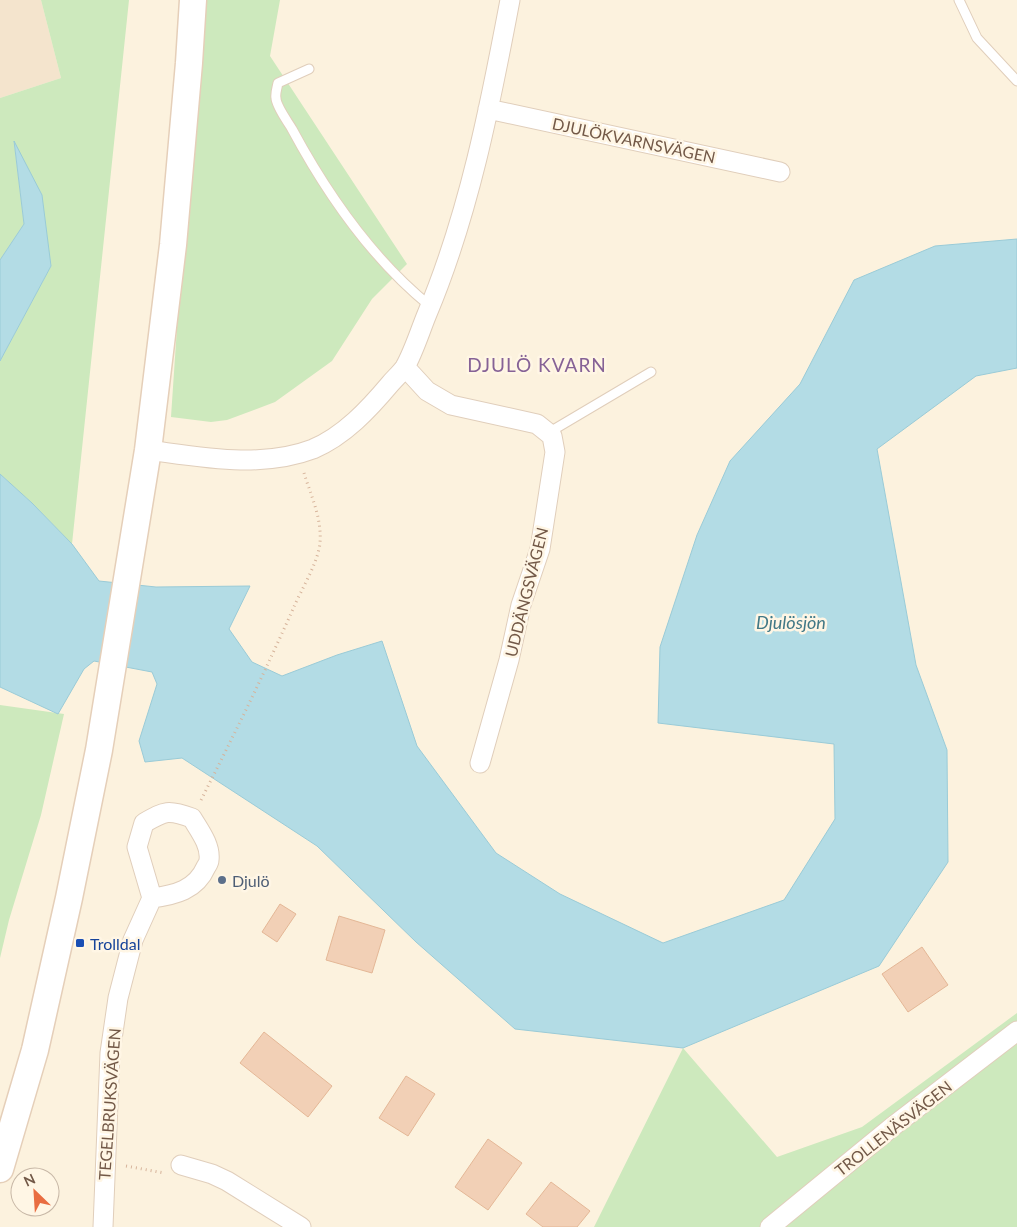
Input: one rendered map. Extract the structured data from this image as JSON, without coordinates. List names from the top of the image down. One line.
{"streets":{"street":["DJULÖKVARNSVÄGEN","UDDÄNGSVÄGEN","TEGELBRUKSVÄGEN","TROLLENÄSVÄGEN"]},"districts":["DJULÖ KVARN"],"water":["Djulösjön"],"places":{"other":["Djulö"],"transit":["Trolldal"]},"north":"top left"}
